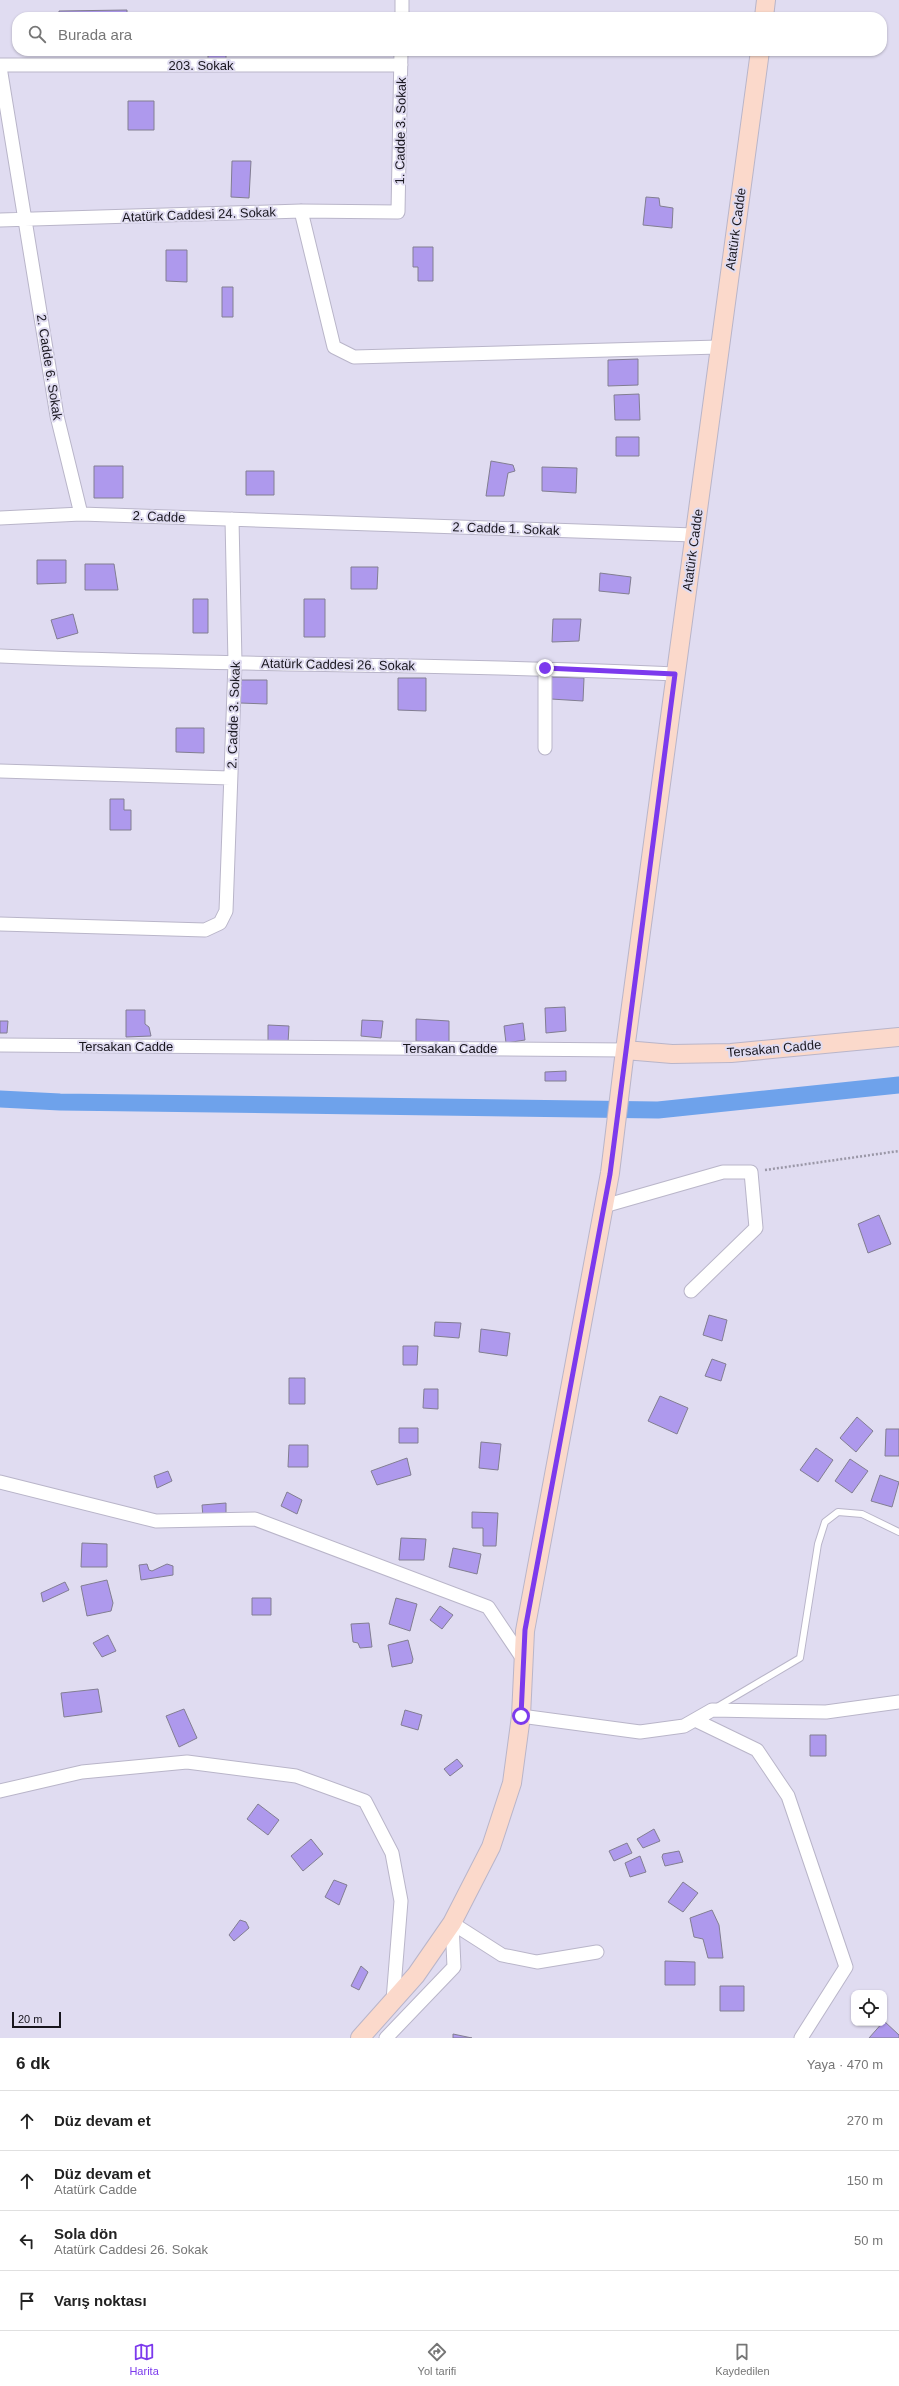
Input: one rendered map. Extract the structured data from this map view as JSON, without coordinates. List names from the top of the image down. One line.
{"streets":{"main road":["Atatürk Cadde","Tersakan Cadde"],"street":["203. Sokak","1. Cadde 3. Sokak","Atatürk Caddesi 24. Sokak","2. Cadde 6. Sokak","2. Cadde","2. Cadde 1. Sokak","Atatürk Caddesi 26. Sokak","2. Cadde 3. Sokak"]},"crossings":[["203. Sokak","1. Cadde 3. Sokak"],["203. Sokak","2. Cadde 6. Sokak"],["1. Cadde 3. Sokak","Atatürk Caddesi 24. Sokak"],["Atatürk Caddesi 24. Sokak","2. Cadde 6. Sokak"],["Atatürk Cadde","2. Cadde 1. Sokak"],["Atatürk Cadde","Atatürk Caddesi 26. Sokak"],["Atatürk Cadde","Tersakan Cadde"],["2. Cadde 6. Sokak","2. Cadde"],["2. Cadde","2. Cadde 1. Sokak"],["2. Cadde","2. Cadde 3. Sokak"],["Atatürk Caddesi 26. Sokak","2. Cadde 3. Sokak"]],"scale_bar":"20 m","page":{"search":"Burada ara","scale":"20 m","heading":["6 dk","Yaya · 470 m"],"list":[["Düz devam et","270 m"],["Düz devam et","Atatürk Cadde","150 m"],["Sola dön","Atatürk Caddesi 26. Sokak","50 m"],"Varış noktası"],"nav":["Harita","Yol tarifi","Kaydedilen"]}}
